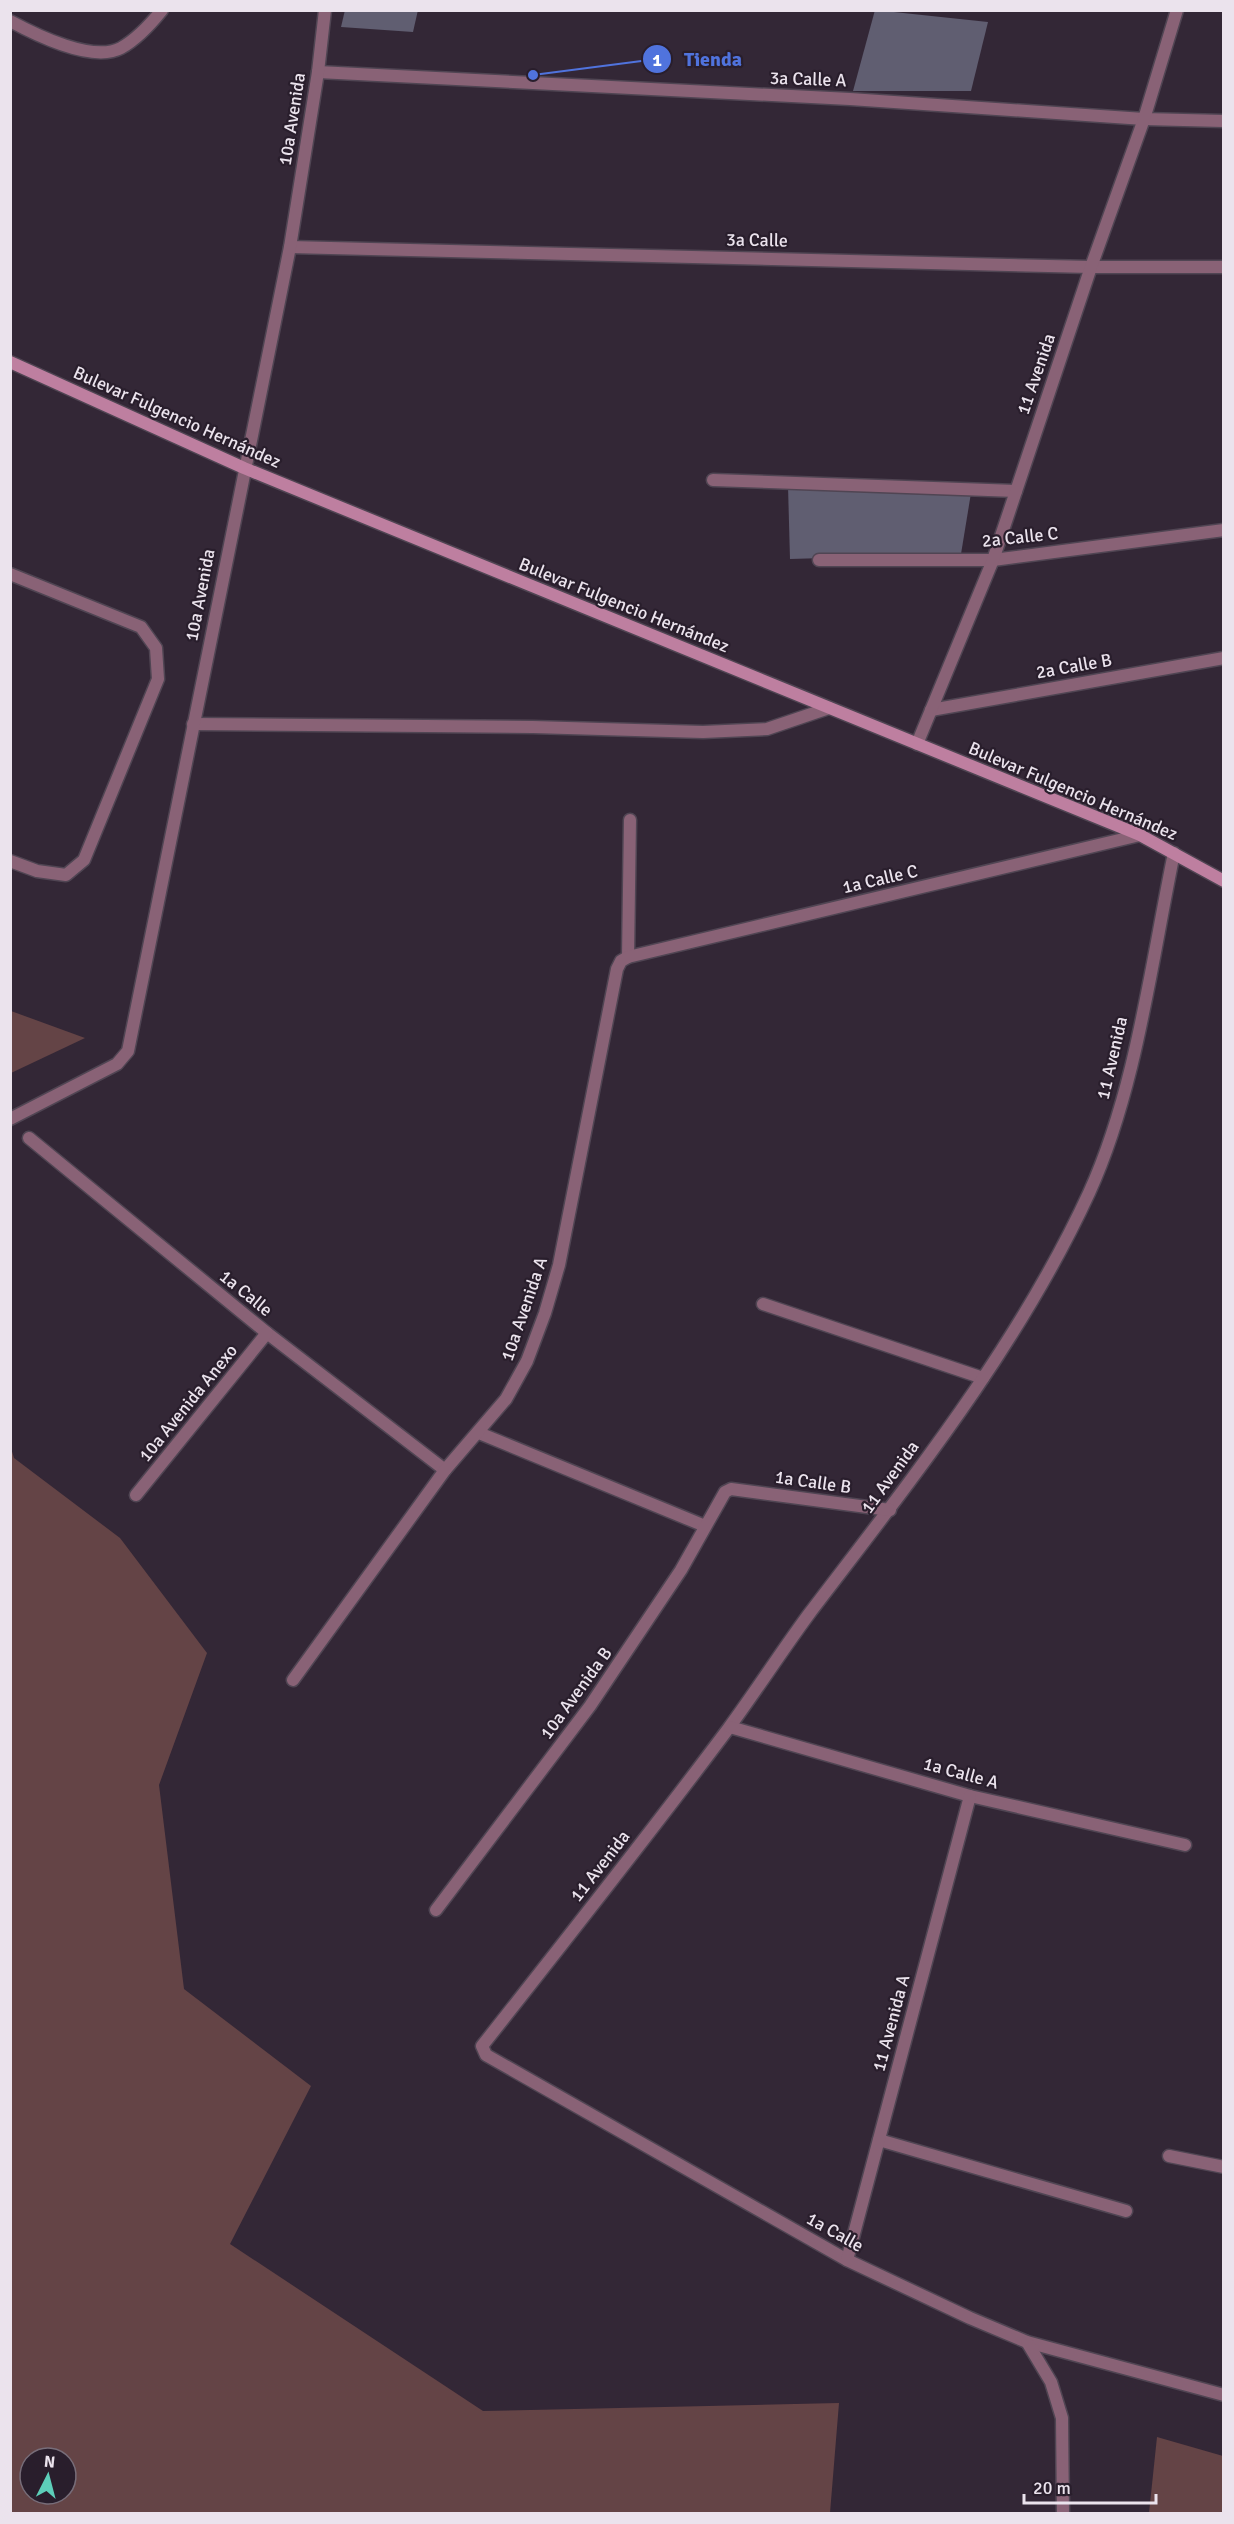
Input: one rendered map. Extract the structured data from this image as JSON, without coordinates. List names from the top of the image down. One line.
{"streets":{"street":["3a Calle A","10a Avenida","3a Calle","11 Avenida","Bulevar Fulgencio Hernández","2a Calle C","2a Calle B","1a Calle C","1a Calle","10a Avenida A","10a Avenida Anexo","1a Calle B","10a Avenida B","1a Calle A","11 Avenida A"]},"crossings":[["3a Calle A","10a Avenida"],["3a Calle A","11 Avenida"],["10a Avenida","3a Calle"],["10a Avenida","Bulevar Fulgencio Hernández"],["3a Calle","11 Avenida"],["11 Avenida","Bulevar Fulgencio Hernández"],["11 Avenida","2a Calle C"],["11 Avenida","2a Calle B"],["11 Avenida","1a Calle"],["11 Avenida","1a Calle B"],["11 Avenida","1a Calle A"],["Bulevar Fulgencio Hernández","1a Calle C"],["1a Calle C","10a Avenida A"],["1a Calle","10a Avenida A"],["1a Calle","10a Avenida Anexo"],["1a Calle","11 Avenida A"],["1a Calle B","10a Avenida B"],["1a Calle A","11 Avenida A"]],"places":["Tienda"],"scale_bar":"20 m","north":"top"}
